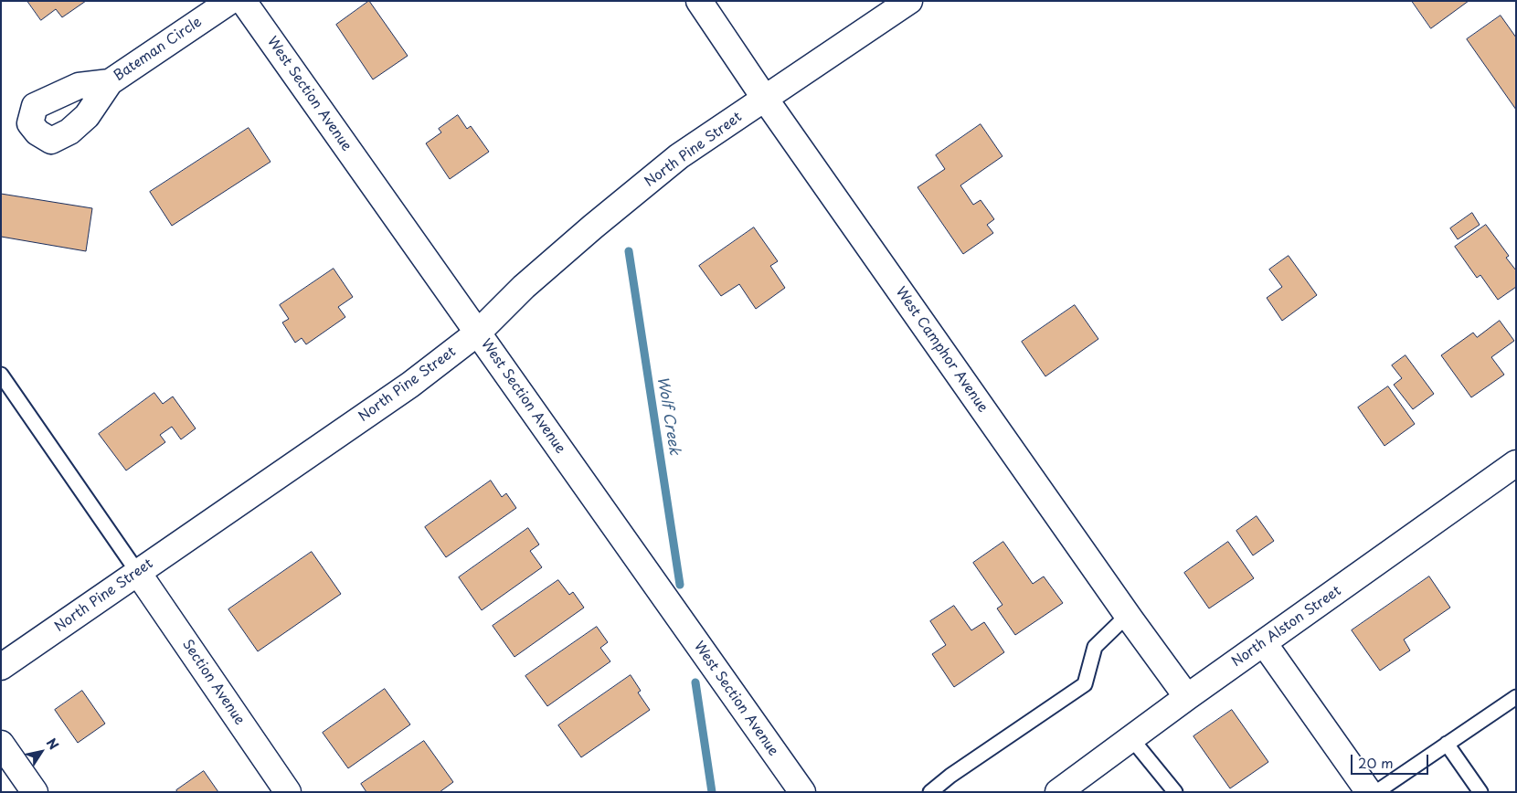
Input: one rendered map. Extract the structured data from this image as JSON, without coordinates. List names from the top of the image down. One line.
{"streets":{"street":["Bateman Circle","West Section Avenue","North Pine Street","West Camphor Avenue","North Alston Street","Section Avenue"]},"crossings":[["West Section Avenue","North Pine Street"],["North Pine Street","West Camphor Avenue"],["North Pine Street","Section Avenue"],["West Camphor Avenue","North Alston Street"]],"water":["Wolf Creek"],"scale_bar":"20 m","north":"top right"}
